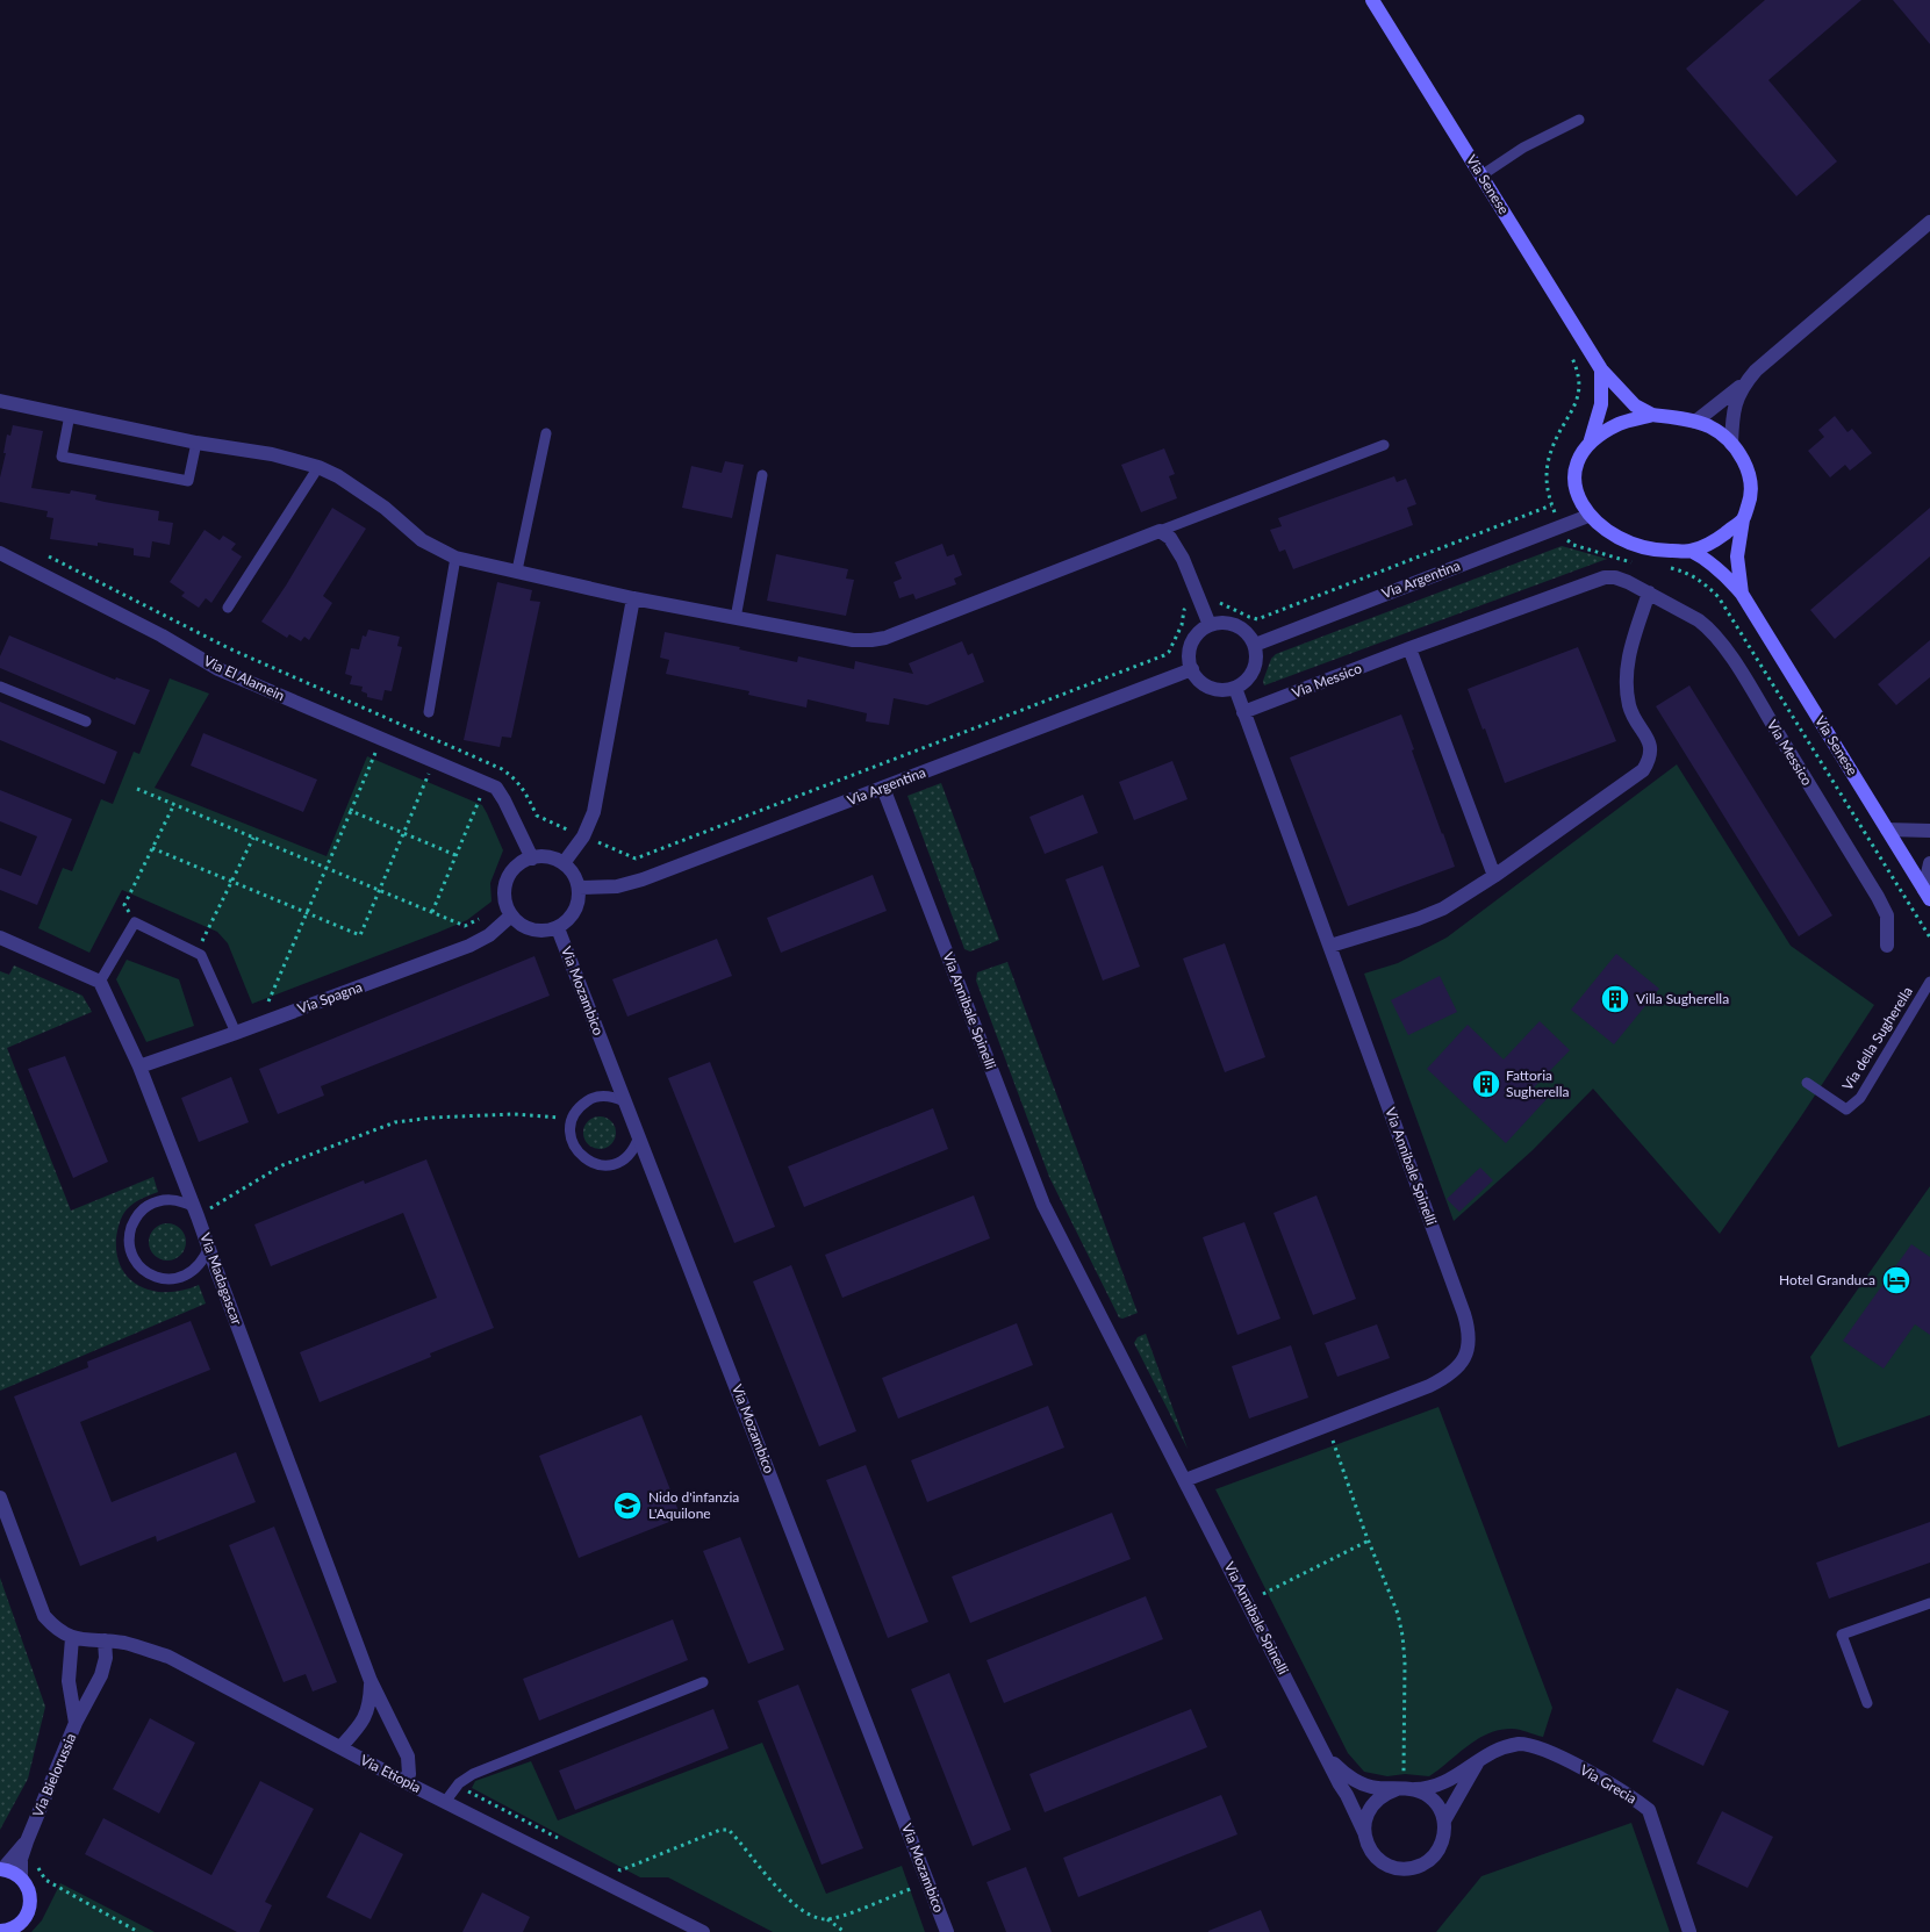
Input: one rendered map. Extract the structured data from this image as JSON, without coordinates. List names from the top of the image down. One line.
{"streets":{"main road":["Via Senese"],"street":["Via Argentina","Via El Alamein","Via Messico","Via Mozambico","Via Spagna","Via Annibale Spinelli","Via Madagascar","Via Etiopia","Via Bielorussia","Via Grecia"],"lane":["Via della Sugherella"]},"crossings":[["Via Senese","Via Argentina"],["Via Argentina","Via Mozambico"],["Via Argentina","Via Spagna"],["Via Argentina","Via Annibale Spinelli"],["Via Messico","Via Annibale Spinelli"],["Via Mozambico","Via Spagna"],["Via Spagna","Via Madagascar"],["Via Annibale Spinelli","Via Grecia"],["Via Madagascar","Via Etiopia"],["Via Etiopia","Via Bielorussia"]],"places":{"building":["Villa Sugherella","Fattoria Sugherella"],"hotel":["Hotel Granduca"],"school or university":["Nido d'infanzia L'Aquilone"]}}
